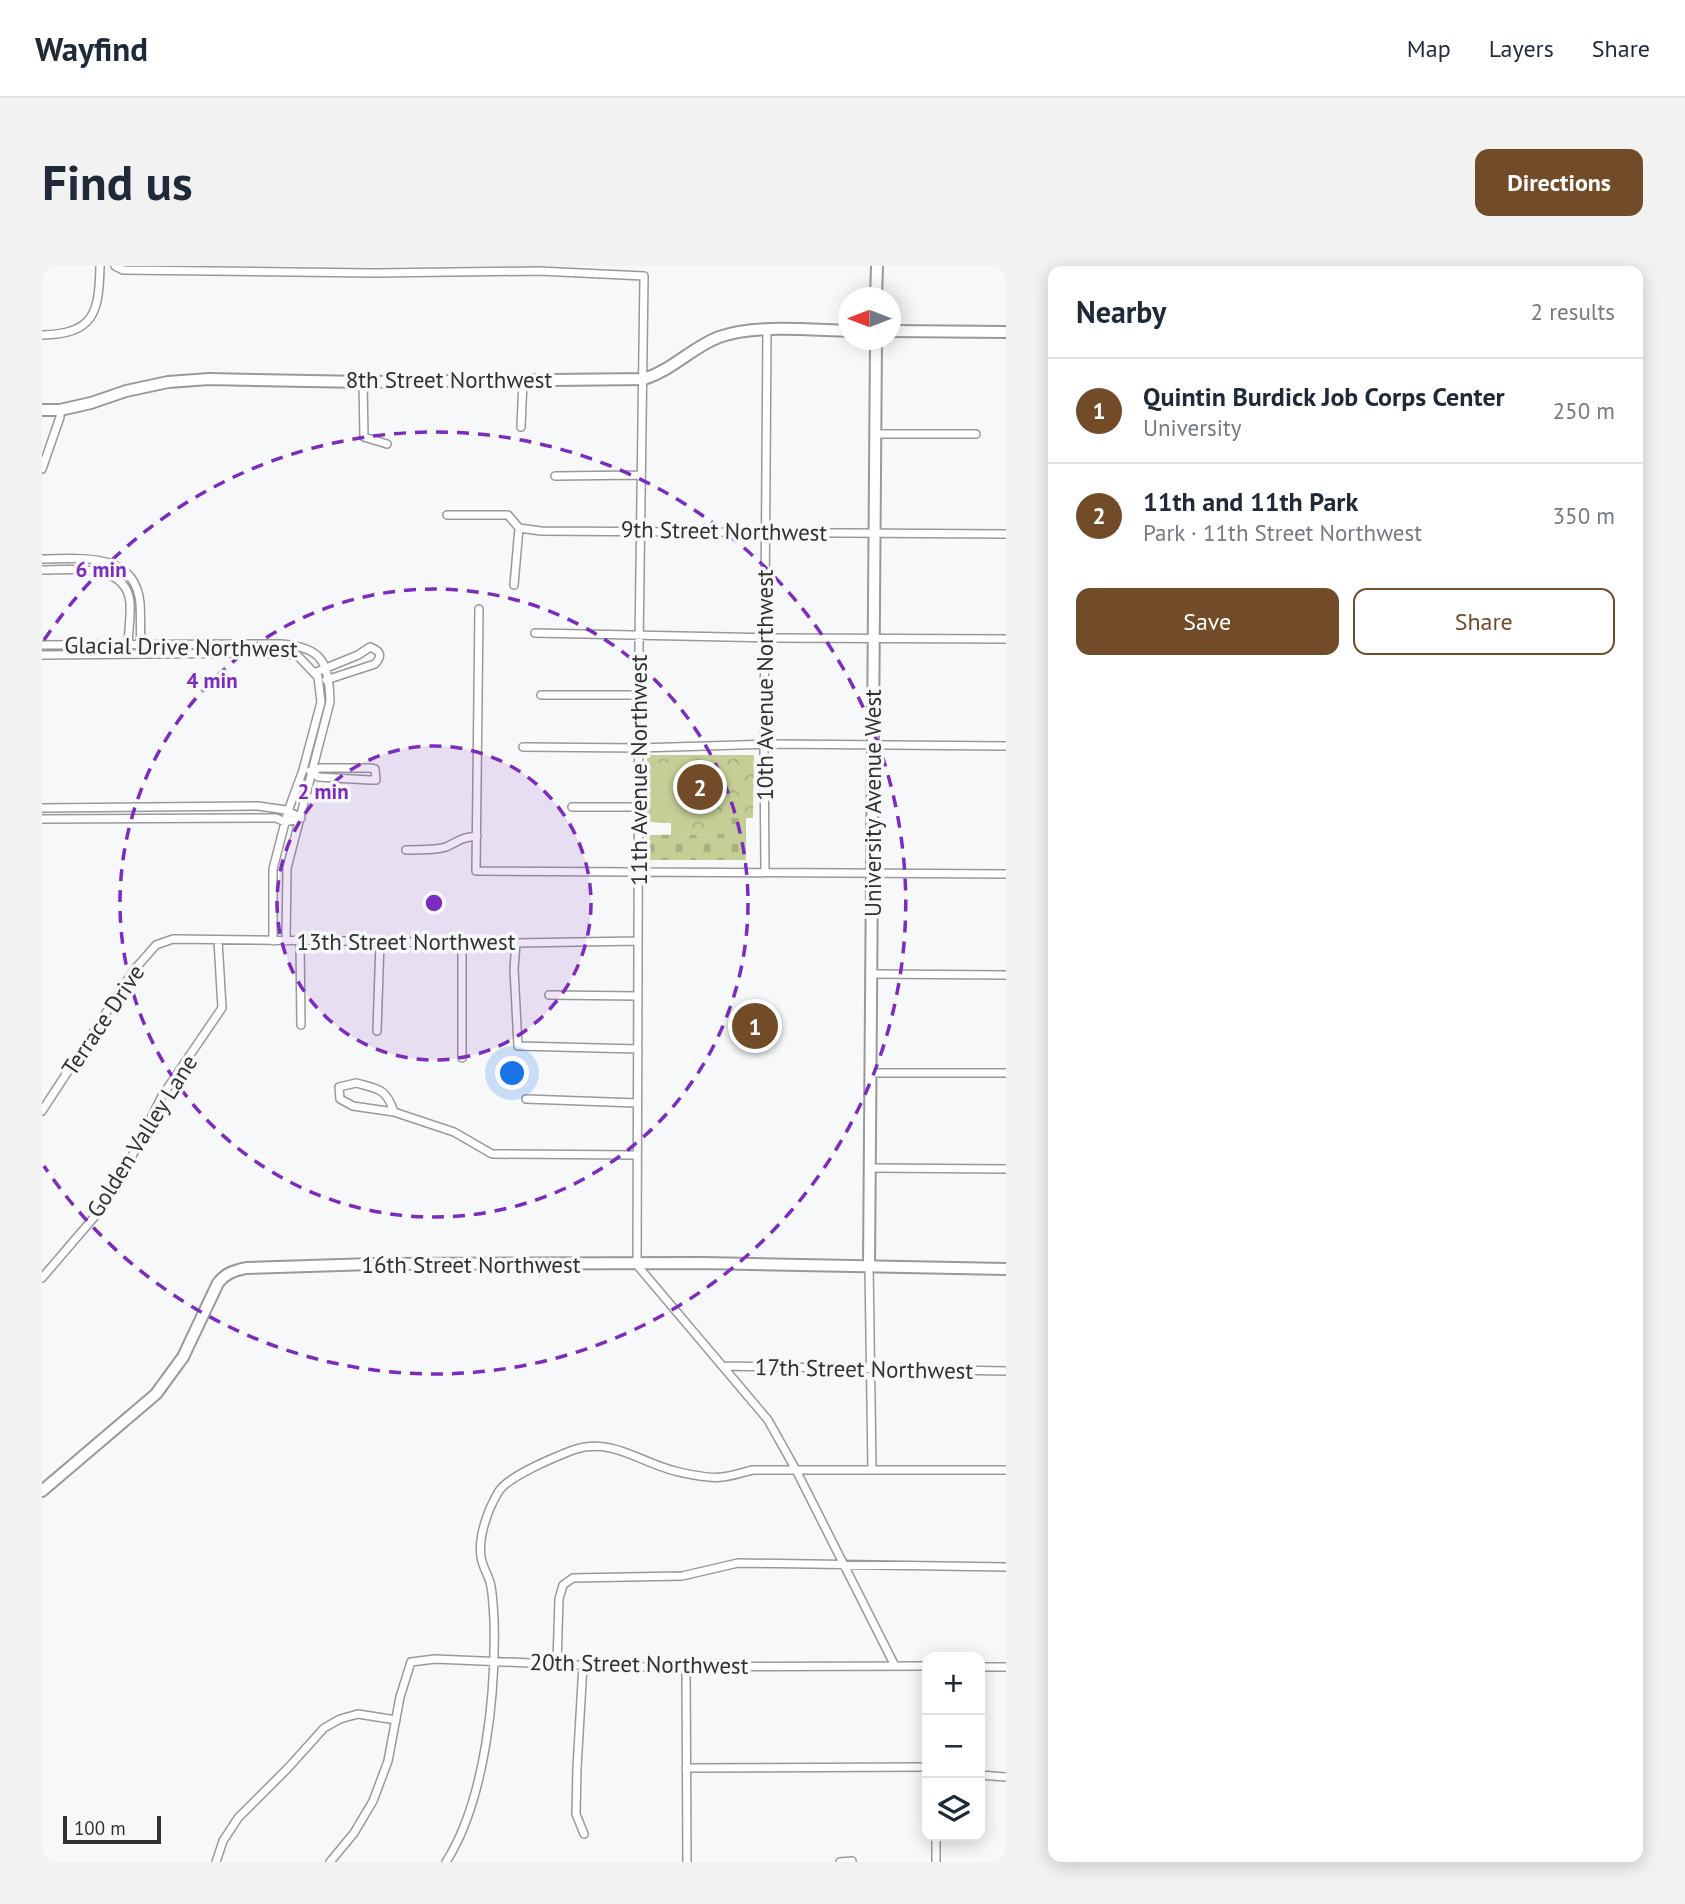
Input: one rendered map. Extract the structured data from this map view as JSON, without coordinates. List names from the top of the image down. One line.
{"streets":{"street":["8th Street Northwest","9th Street Northwest","Glacial Drive Northwest","10th Avenue Northwest","11th Avenue Northwest","University Avenue West","13th Street Northwest","Terrace Drive","Golden Valley Lane","16th Street Northwest","17th Street Northwest","20th Street Northwest"]},"crossings":[["8th Street Northwest","10th Avenue Northwest"],["8th Street Northwest","11th Avenue Northwest"],["9th Street Northwest","10th Avenue Northwest"],["9th Street Northwest","11th Avenue Northwest"],["9th Street Northwest","University Avenue West"],["11th Avenue Northwest","13th Street Northwest"],["11th Avenue Northwest","16th Street Northwest"],["University Avenue West","16th Street Northwest"],["13th Street Northwest","Terrace Drive"],["13th Street Northwest","Golden Valley Lane"]],"scale_bar":"100 m","north":"left","page":{"header":"Wayfind","nav":["Map","Layers","Share"],"buttons":["Directions",["Save","Share"]],"title":"Find us","heading":["Nearby","2 results"],"list":[{"mark":"1","name":"Quintin Burdick Job Corps Center","note":"University","value":"250 m"},{"mark":"2","name":"11th and 11th Park","note":"Park · 11th Street Northwest","value":"350 m"}],"pins":["2","1"],"map_buttons":["+","−"],"scale":"100 m"},"rings":["6 min","4 min","2 min"]}
